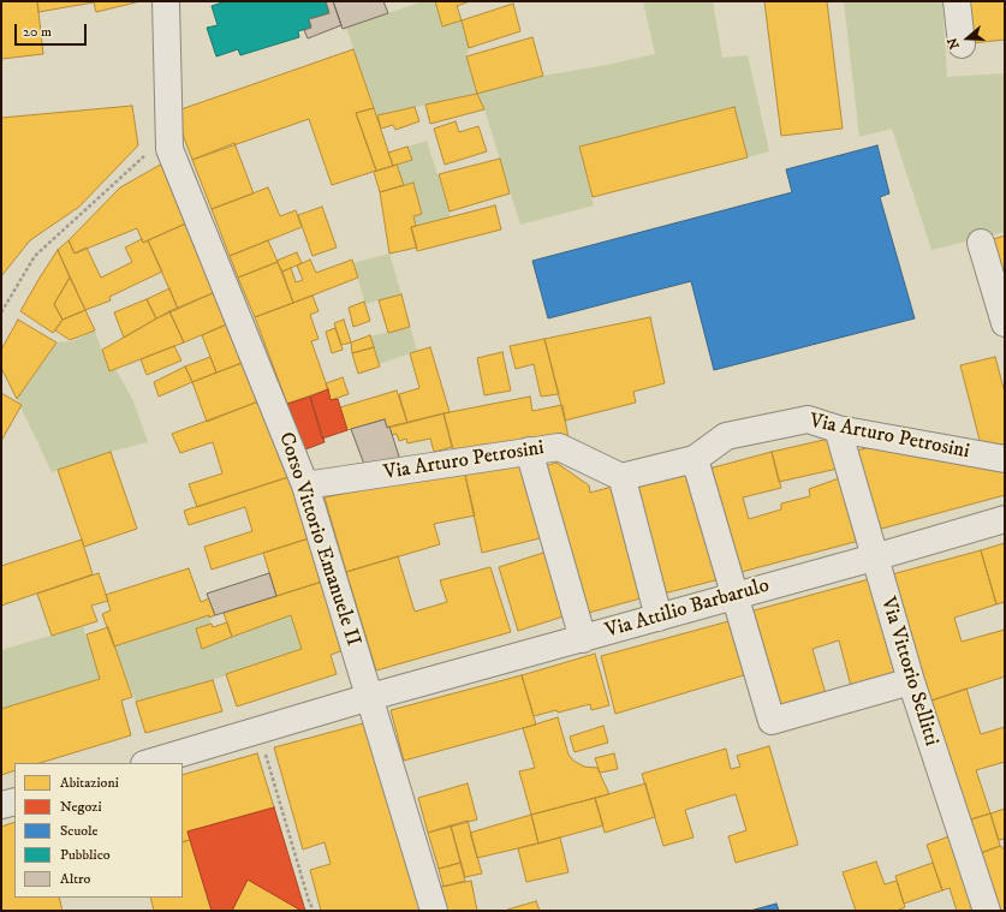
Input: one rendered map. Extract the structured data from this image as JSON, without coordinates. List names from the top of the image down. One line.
{"streets":{"street":["Via Arturo Petrosini","Corso Vittorio Emanuele II","Via Attilio Barbarulo","Via Vittorio Sellitti"]},"crossings":[["Via Arturo Petrosini","Corso Vittorio Emanuele II"],["Via Arturo Petrosini","Via Vittorio Sellitti"],["Corso Vittorio Emanuele II","Via Attilio Barbarulo"],["Via Attilio Barbarulo","Via Vittorio Sellitti"]],"legend":["Abitazioni","Negozi","Scuole","Pubblico","Altro"],"scale_bar":"20 m","north":"left"}
